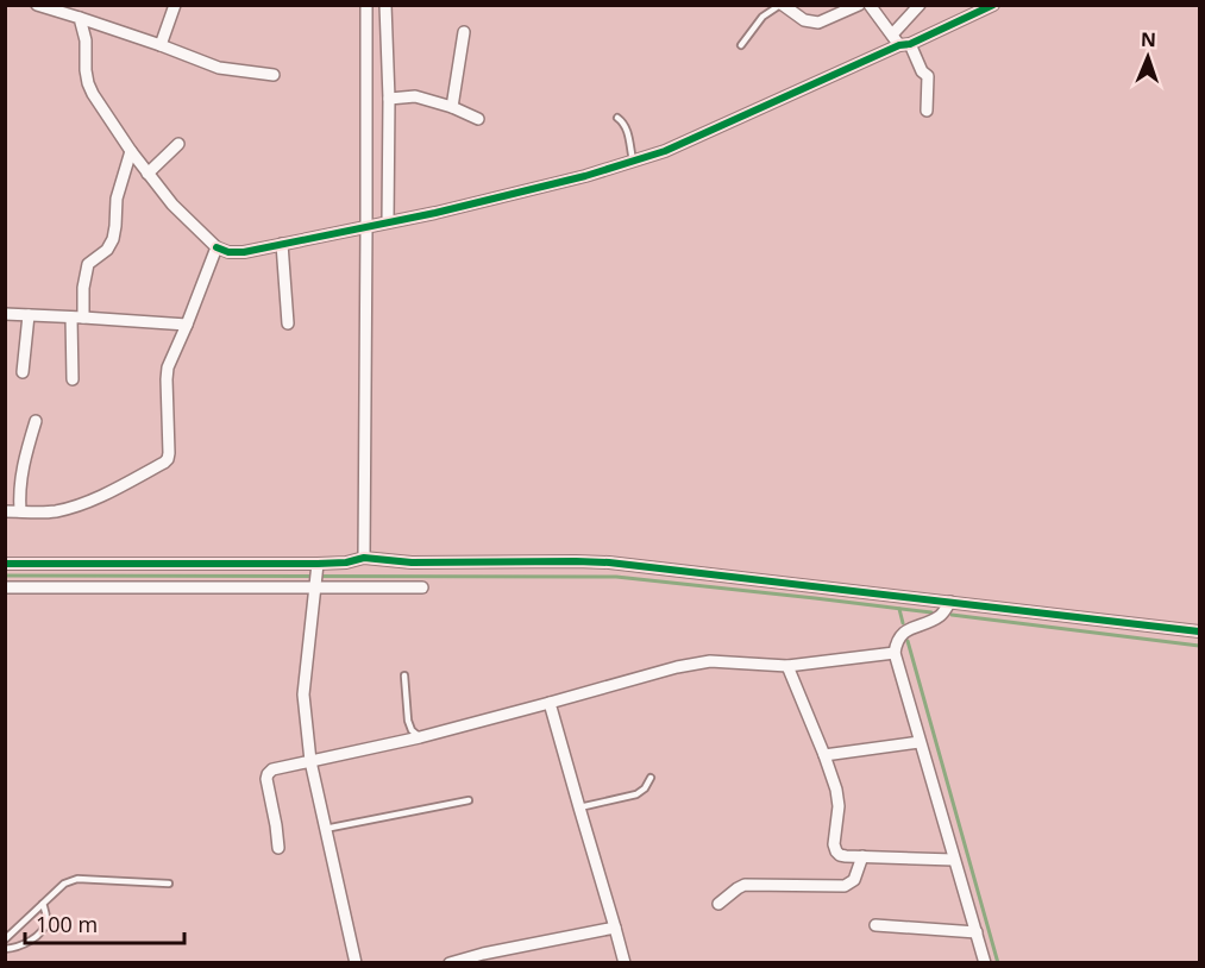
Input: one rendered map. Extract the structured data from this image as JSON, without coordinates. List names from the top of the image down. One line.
{"scale_bar":"100 m","north":"top"}
